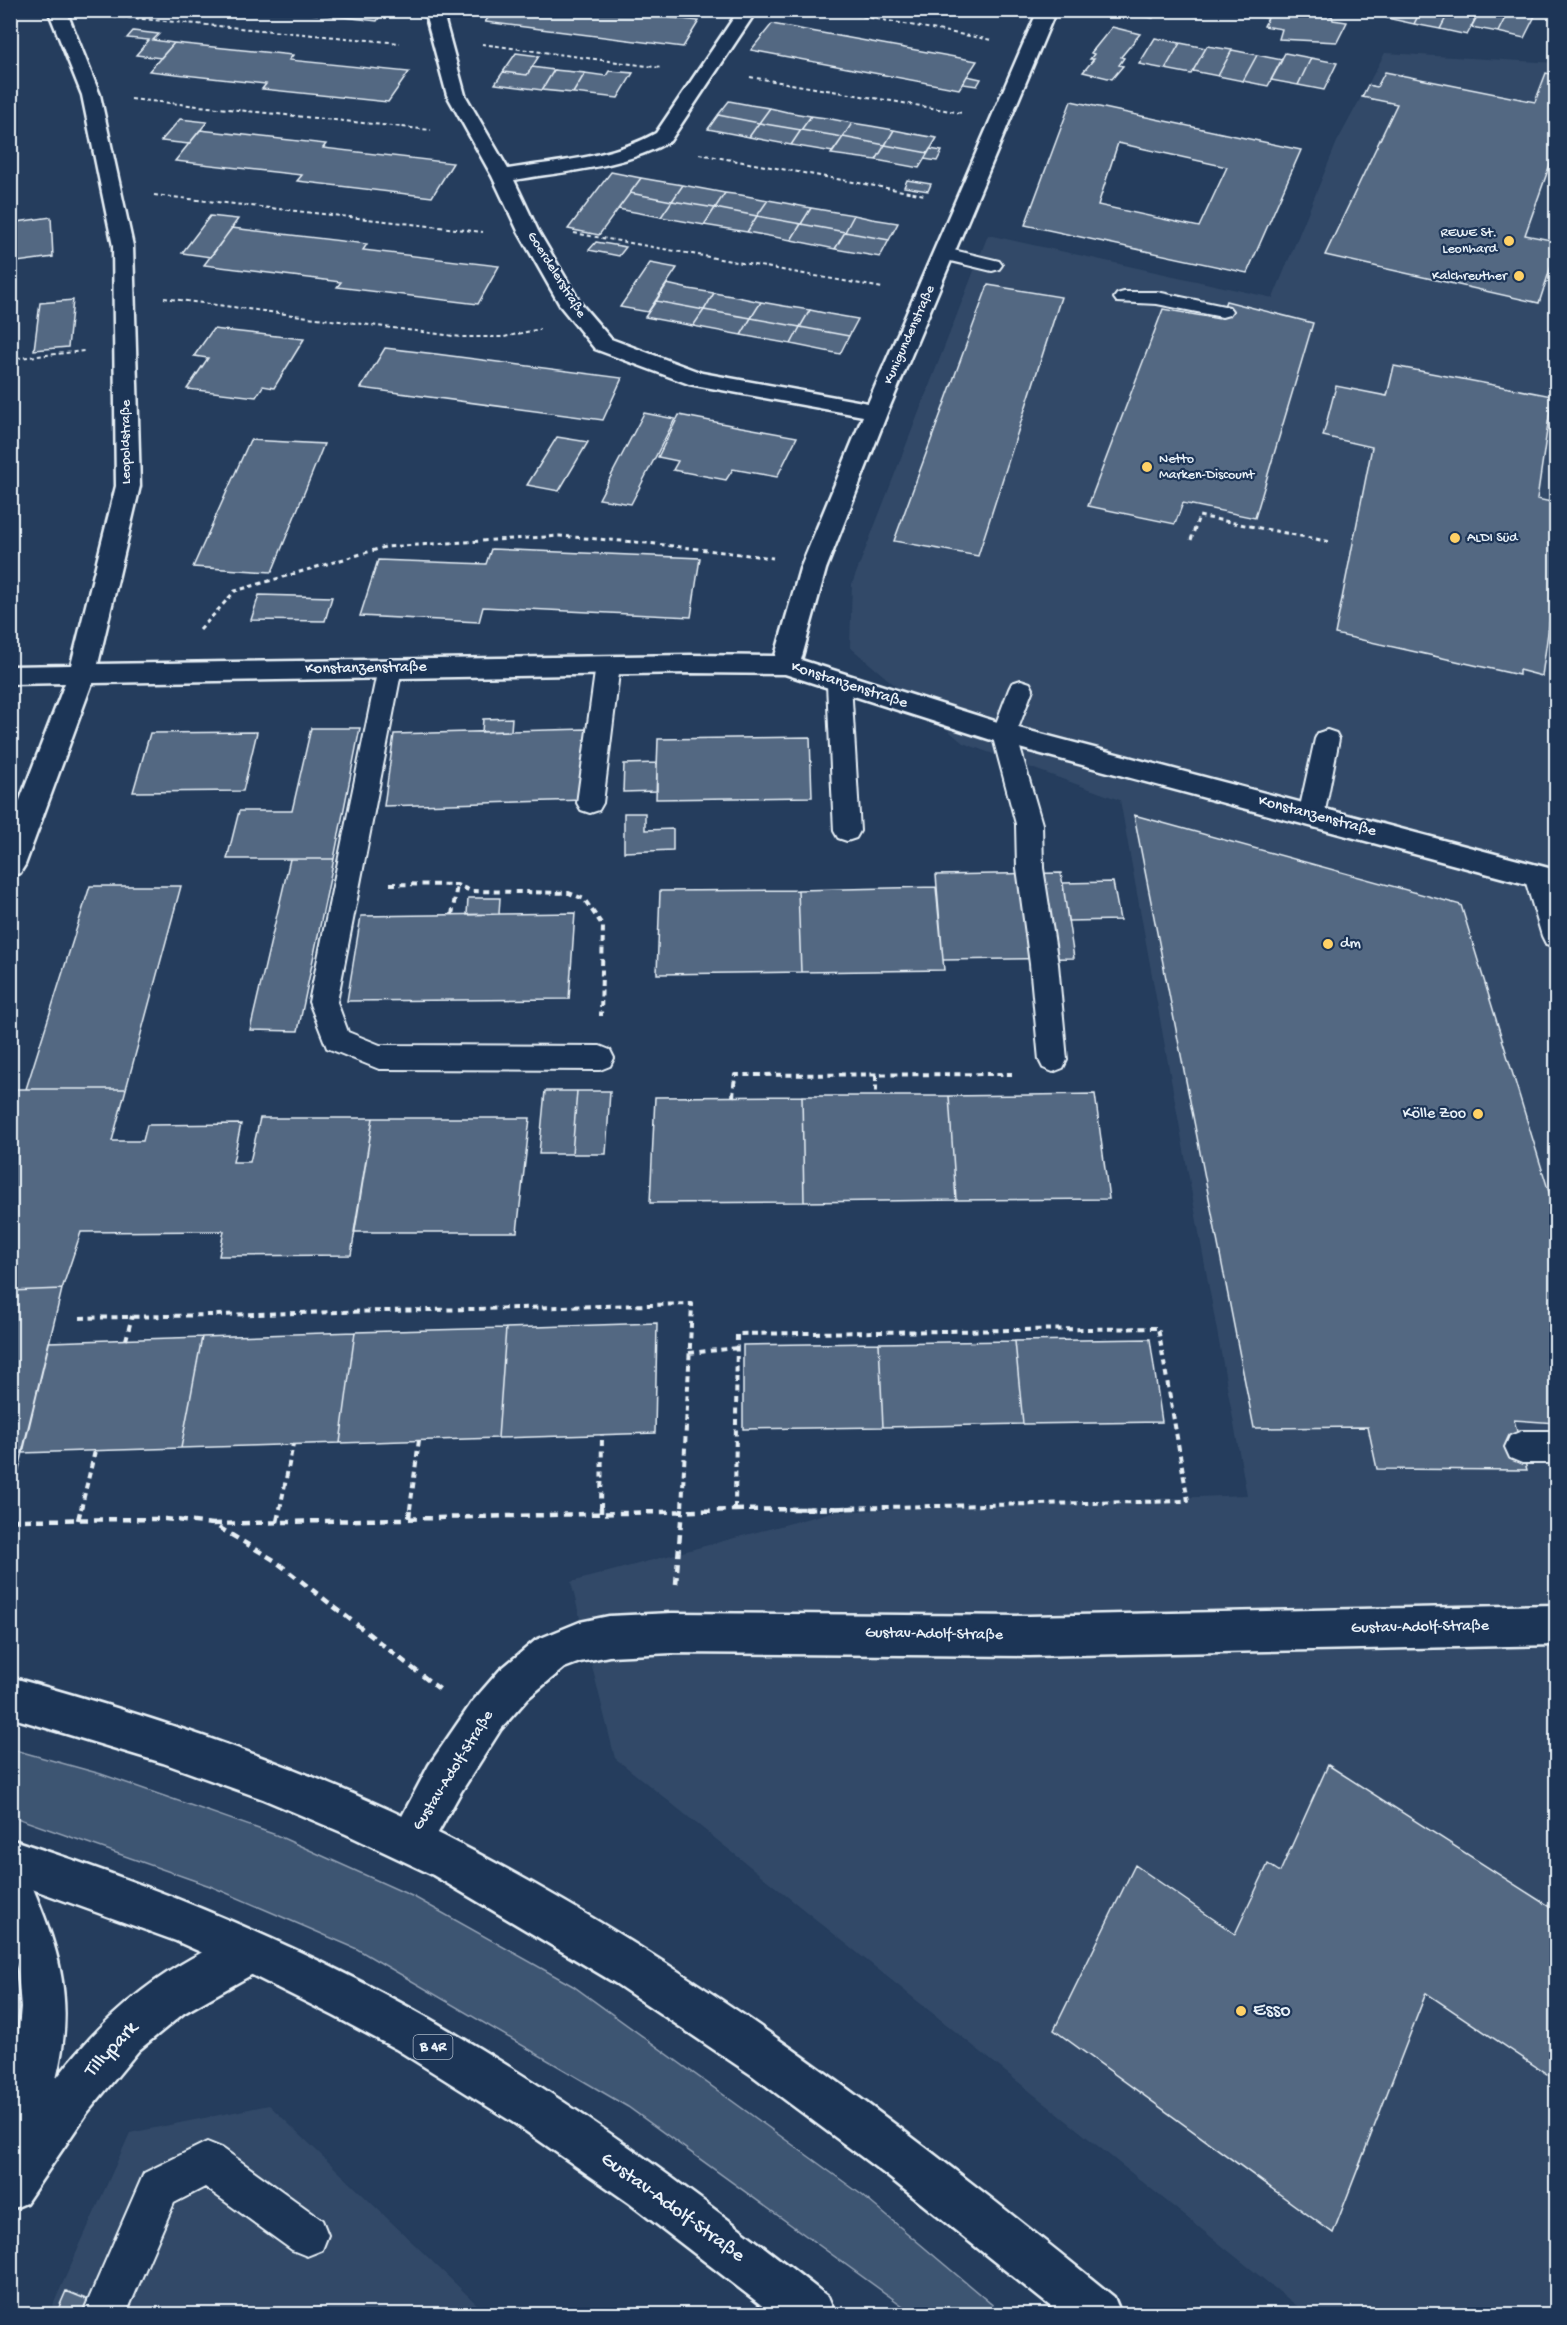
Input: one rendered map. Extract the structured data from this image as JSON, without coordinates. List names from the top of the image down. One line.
{"streets":{"street":["Goerdelerstraße","Kunigundenstraße","Leopoldstraße","Konstanzenstraße","Gustav-Adolf-Straße","B 4R","Tillypark"]},"crossings":[["Goerdelerstraße","Kunigundenstraße"],["Kunigundenstraße","Konstanzenstraße"],["Leopoldstraße","Konstanzenstraße"],["Gustav-Adolf-Straße","Tillypark"]],"places":["REWE St. Leonhard","Kalchreuther","Netto Marken-Discount","ALDI Süd","dm","Kölle Zoo","Esso"]}
